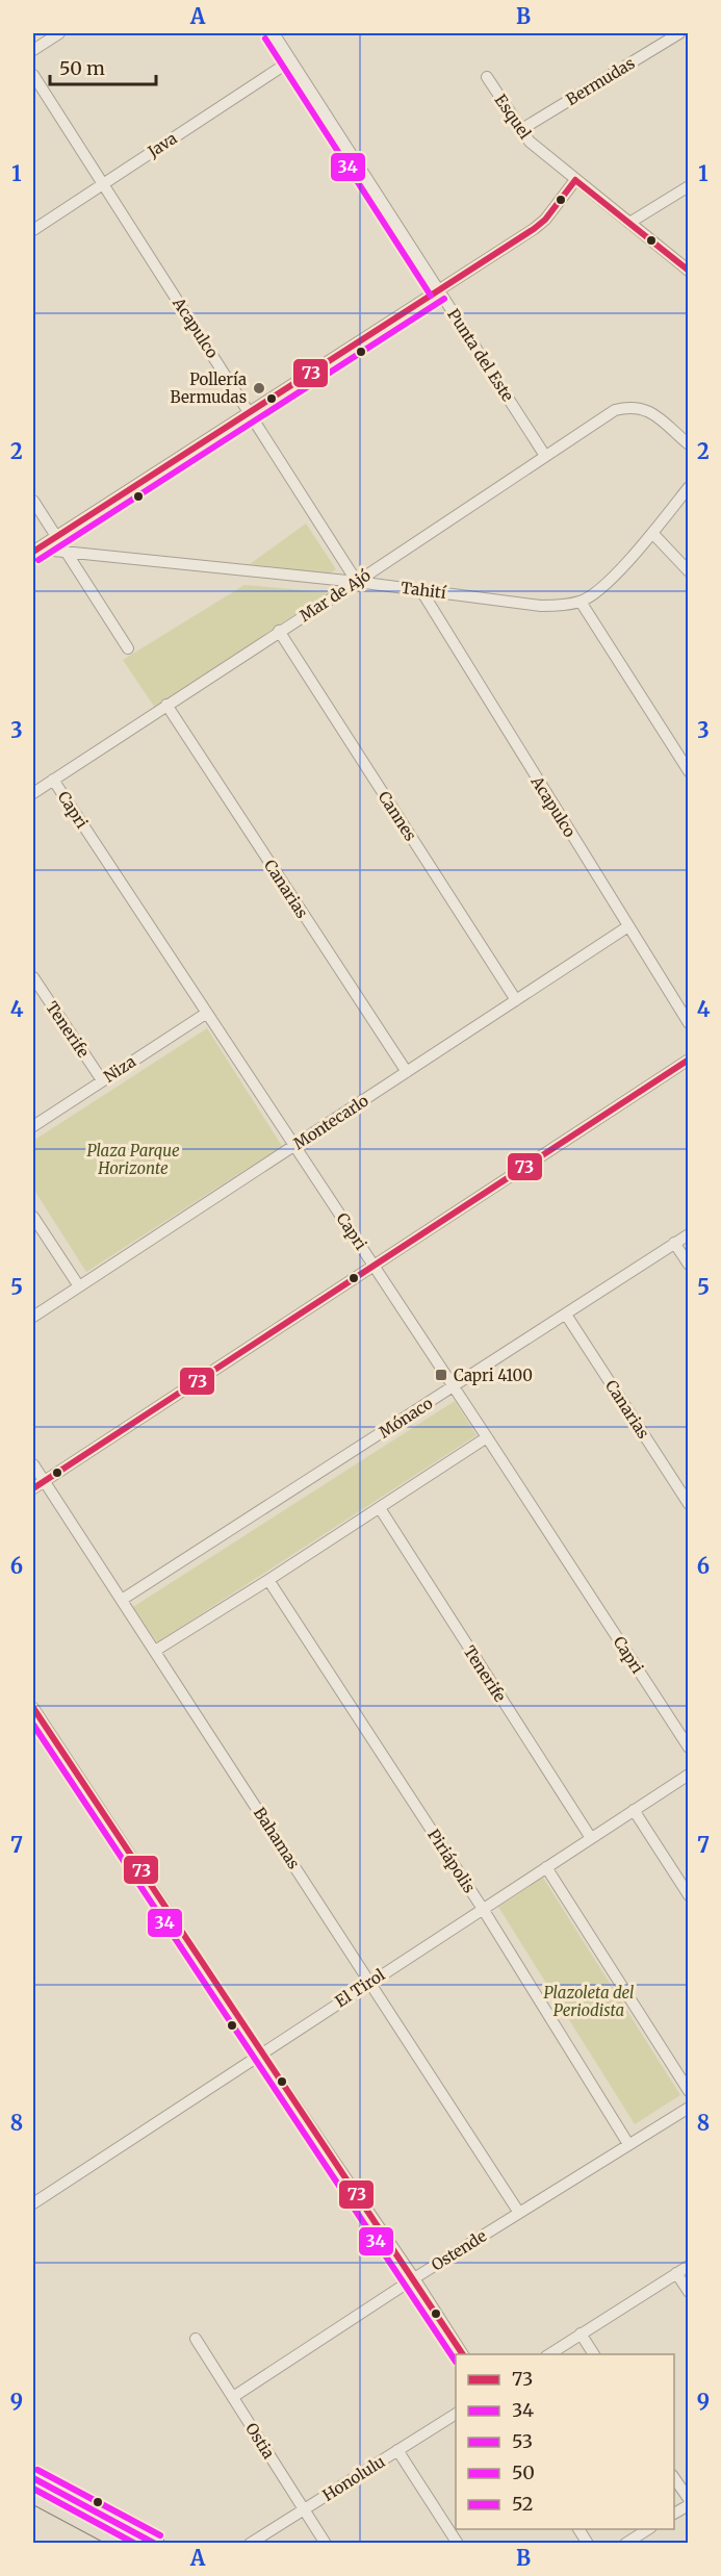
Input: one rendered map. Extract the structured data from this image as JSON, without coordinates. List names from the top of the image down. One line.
{"streets":{"street":["Bermudas","Esquel","Java","Acapulco","Punta del Este","Tahití","Mar de Ajó","Capri","Cannes","Canarias","Tenerife","Niza","Montecarlo","Mónaco","Bahamas","Piriápolis","El Tirol","Ostende","Ostia","Honolulu"]},"crossings":[["Bermudas","Esquel"],["Java","Acapulco"],["Java","Punta del Este"],["Acapulco","Tahití"],["Acapulco","Mar de Ajó"],["Acapulco","Montecarlo"],["Punta del Este","Mar de Ajó"],["Tahití","Mar de Ajó"],["Mar de Ajó","Capri"],["Mar de Ajó","Cannes"],["Mar de Ajó","Canarias"],["Capri","Niza"],["Capri","Montecarlo"],["Capri","Mónaco"],["Cannes","Montecarlo"],["Canarias","Montecarlo"],["Canarias","Mónaco"],["Tenerife","Niza"],["Tenerife","El Tirol"],["Mónaco","Bahamas"],["Bahamas","El Tirol"],["Bahamas","Ostende"],["Piriápolis","El Tirol"],["Piriápolis","Ostende"],["Ostende","Ostia"],["Ostia","Honolulu"]],"parks":["Plaza Parque Horizonte","Plazoleta del Periodista"],"places":{"other":["Pollería Bermudas"],"transit":["Capri 4100"]},"lines":["transit line 34","transit line 73","transit line 52","transit line 53","transit line 50"],"legend":["73","34","53","50","52"],"scale_bar":"50 m","grid":{"columns":["A","B"],"rows":["1","2","3","4","5","6","7","8","9"]}}
